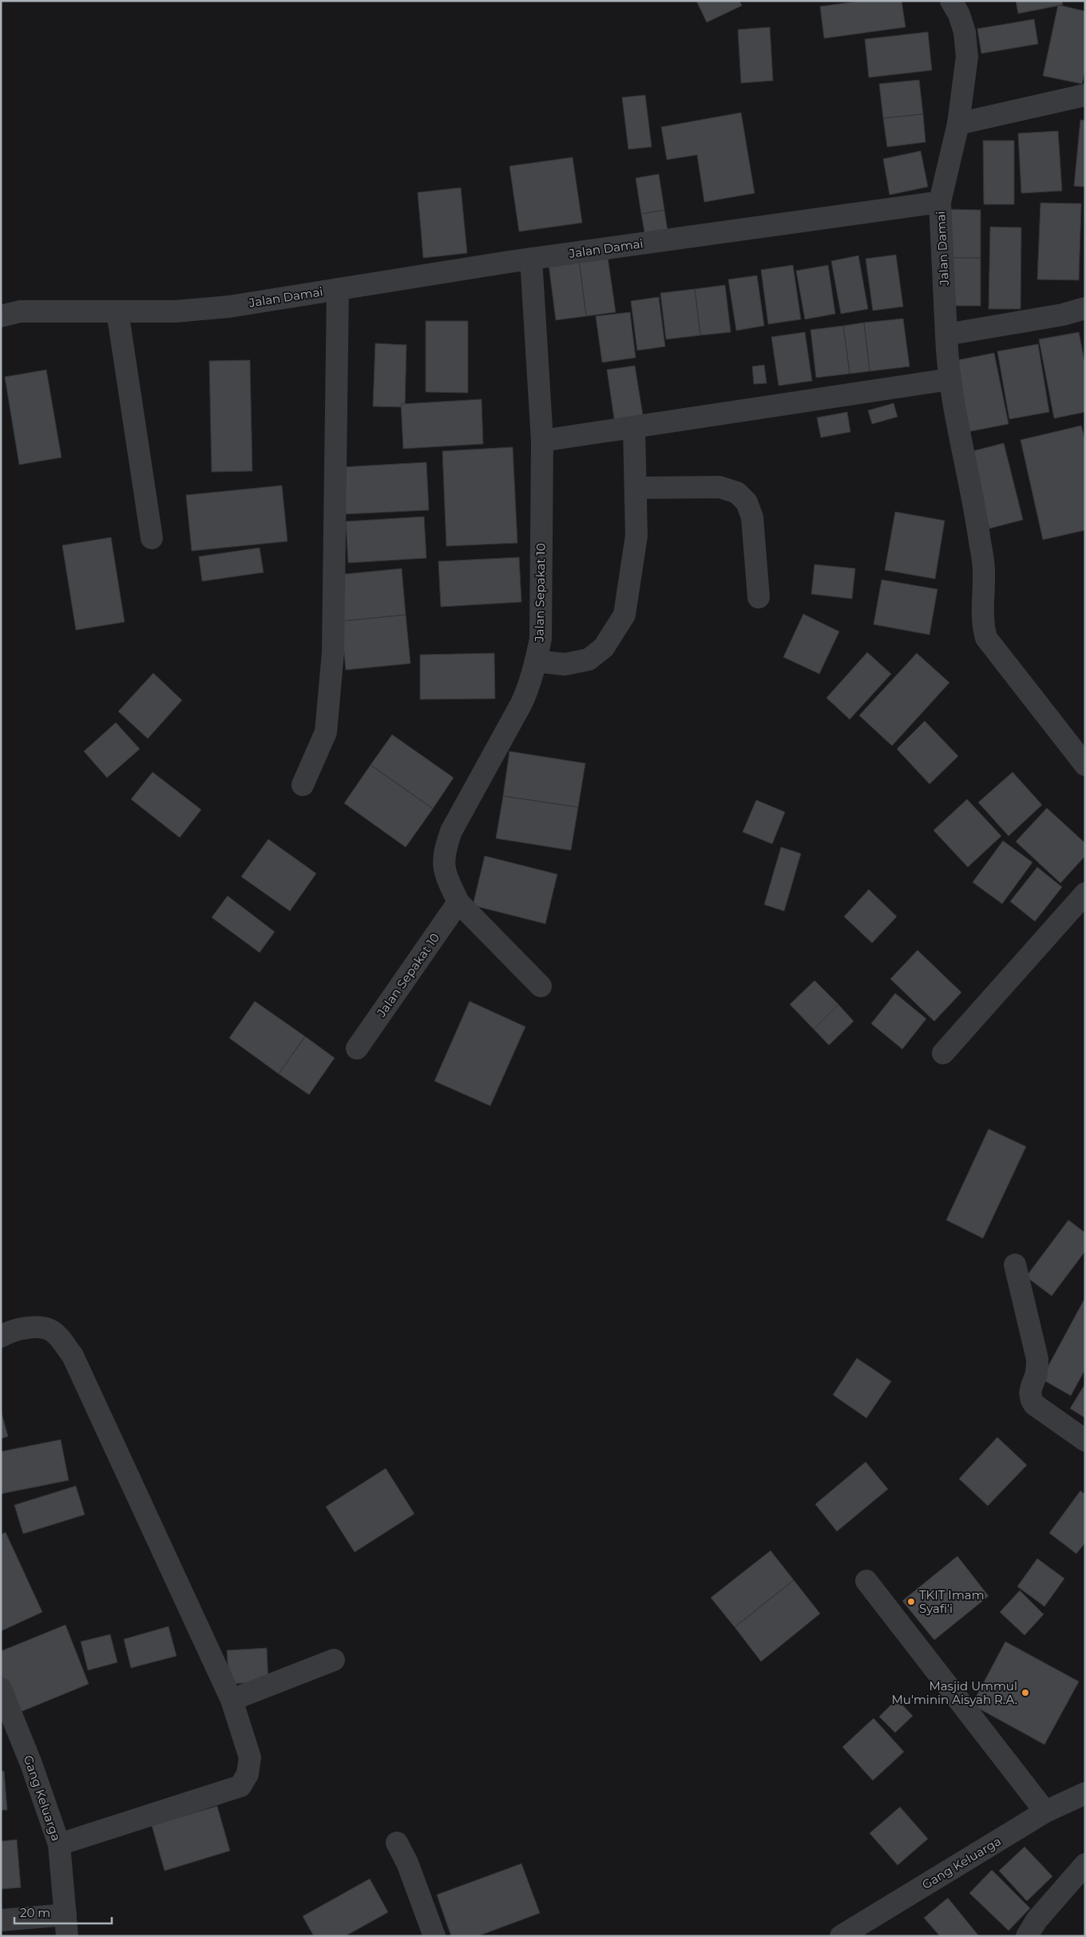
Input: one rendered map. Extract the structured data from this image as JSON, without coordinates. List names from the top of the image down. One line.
{"streets":{"street":["Jalan Damai","Jalan Sepakat 10","Gang Keluarga"]},"crossings":[["Jalan Damai","Jalan Sepakat 10"]],"places":["TKIT Imam Syafi'i","Masjid Ummul Mu'minin Aisyah R.A."],"scale_bar":"20 m"}
